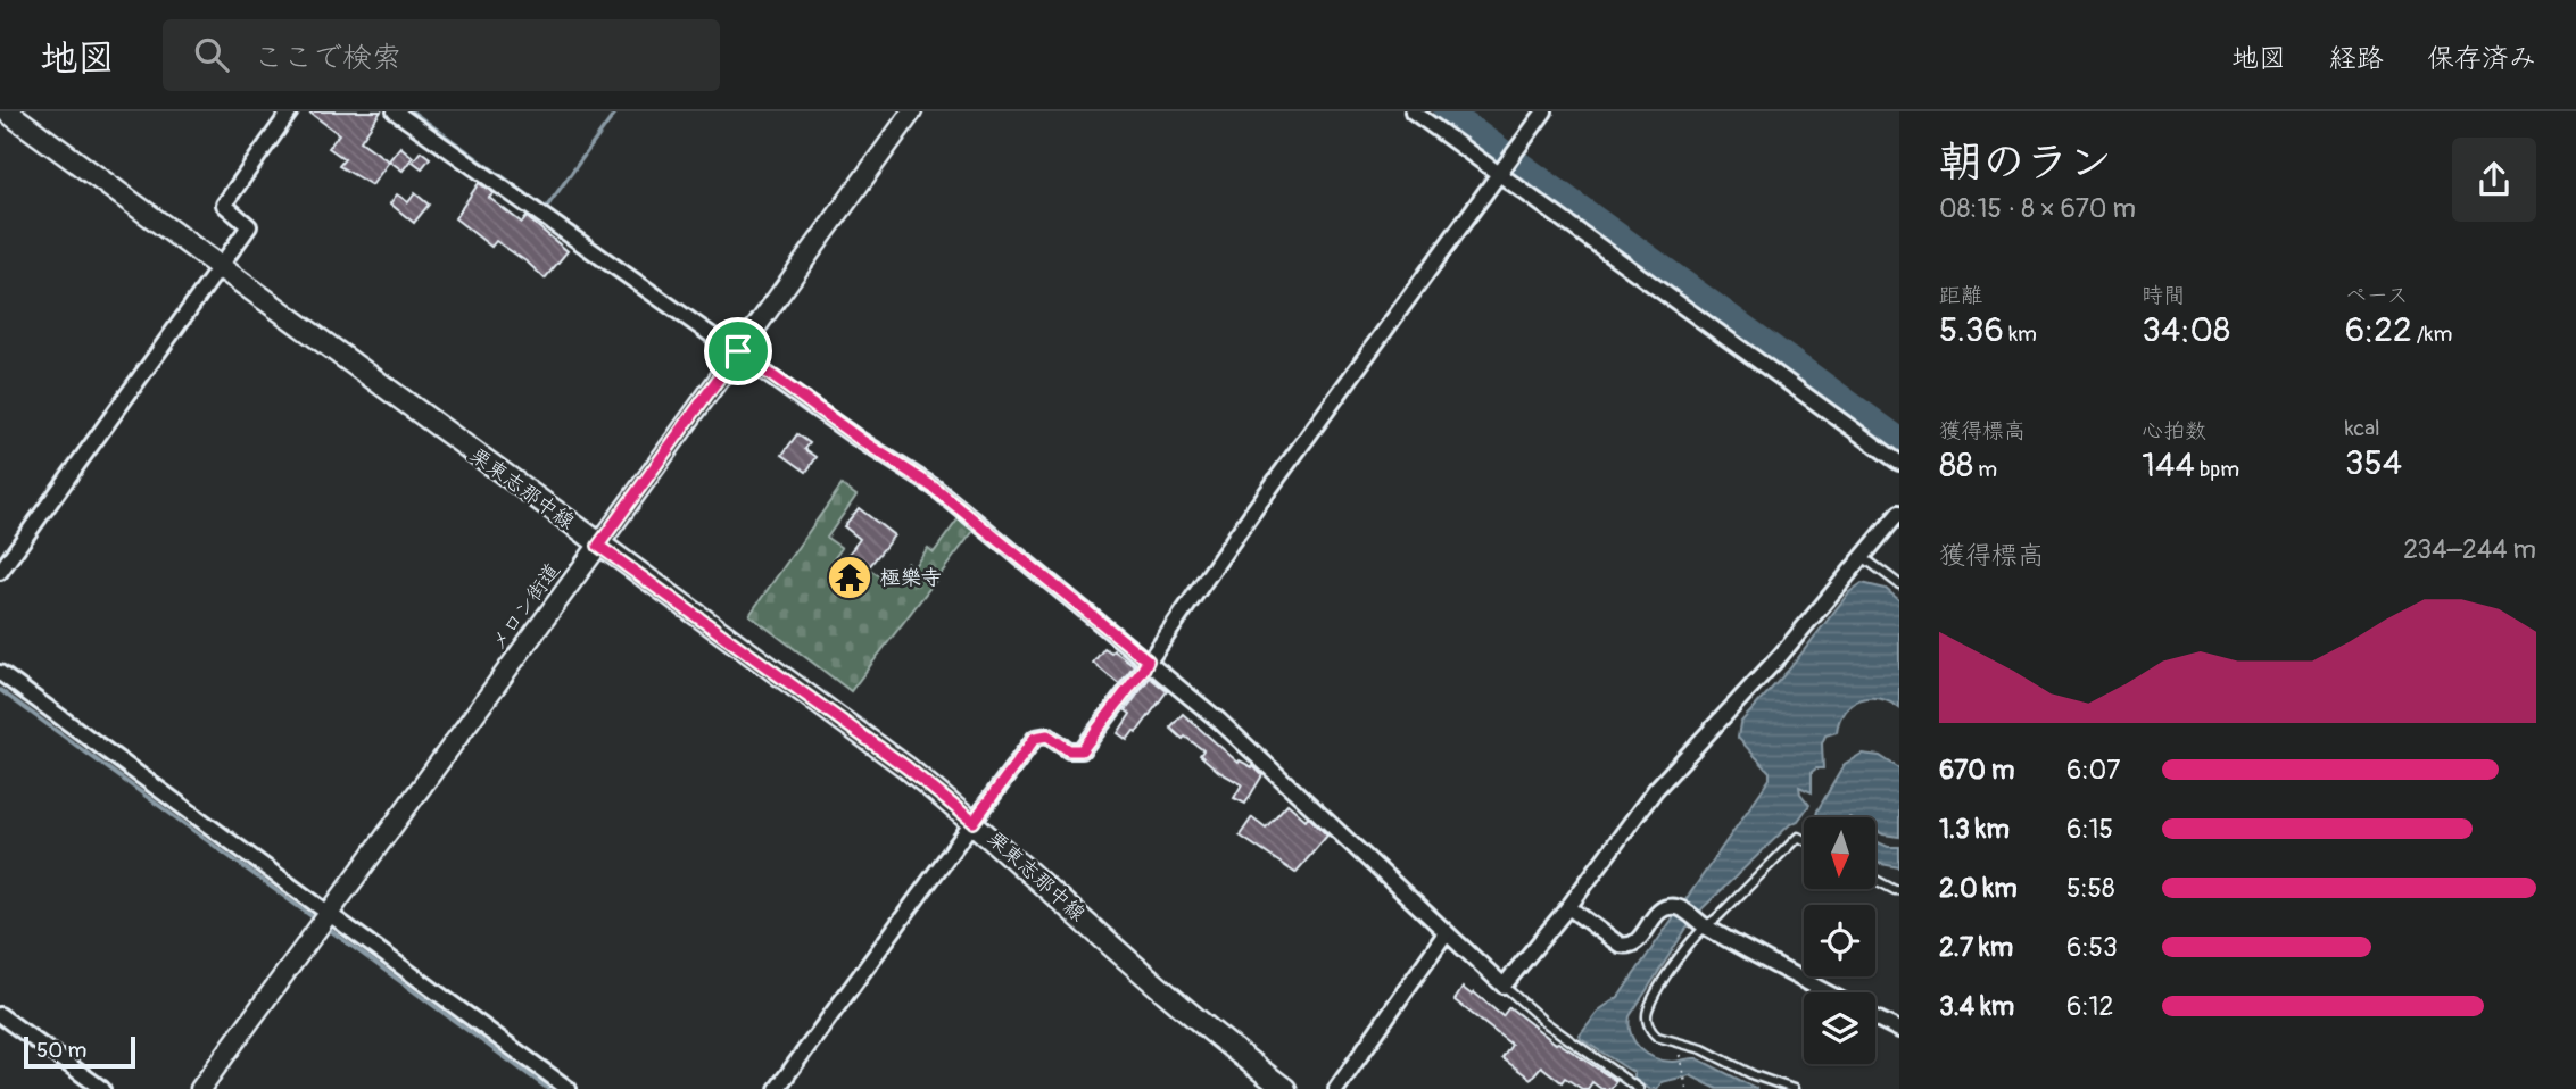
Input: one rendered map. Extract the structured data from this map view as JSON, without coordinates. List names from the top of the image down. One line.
{"streets":{"main road":["栗東志那中線"],"street":["メロン街道"]},"crossings":[["栗東志那中線","メロン街道"]],"places":{"temple":["極樂寺"]},"scale_bar":"50 m","north":"bottom","page":{"header":"地図","search":"ここで検索","nav":["地図","経路","保存済み"],"heading":["朝のラン","08:15 · 8 × 670 m"],"stats":[["距離","5.36 km"],["時間","34:08"],["ペース","6:22 /km"],["獲得標高","88 m"],["心拍数","144 bpm"],["kcal","354"]],"chart":["獲得標高","234–244 m"],"list":[{"name":"670 m","note":"6:07"},{"name":"1.3 km","note":"6:15"},{"name":"2.0 km","note":"5:58"},{"name":"2.7 km","note":"6:53"},{"name":"3.4 km","note":"6:12"}],"scale":"50 m"}}
